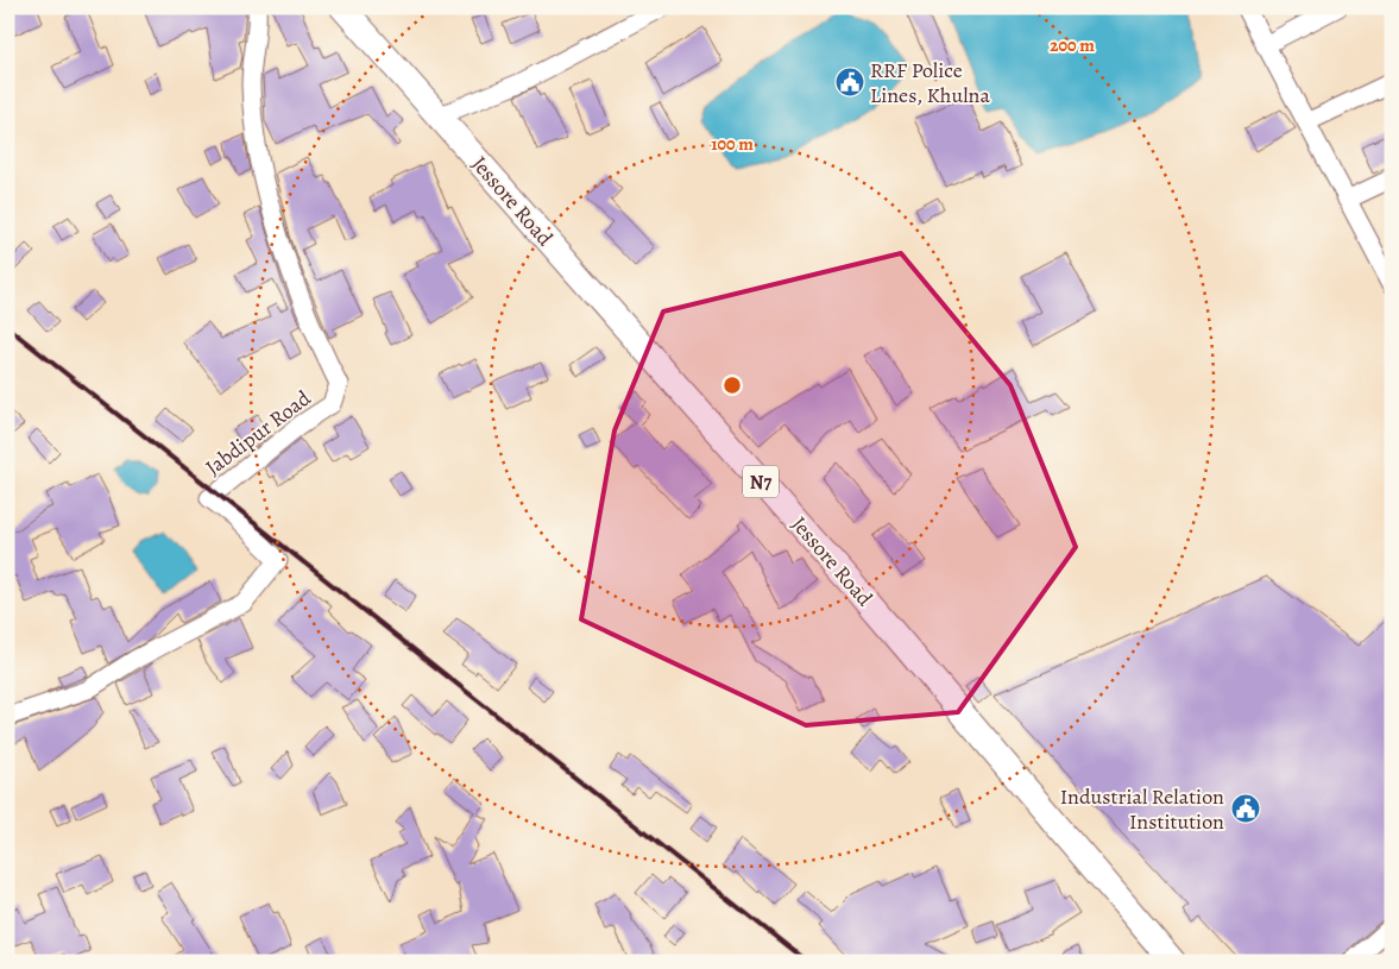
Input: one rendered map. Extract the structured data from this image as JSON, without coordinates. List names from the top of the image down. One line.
{"streets":{"highway":["Jessore Road","N7"],"street":["Jabdipur Road"]},"places":{"public building":["RRF Police Lines, Khulna","Industrial Relation Institution"]},"rings":["200 m","100 m"]}
